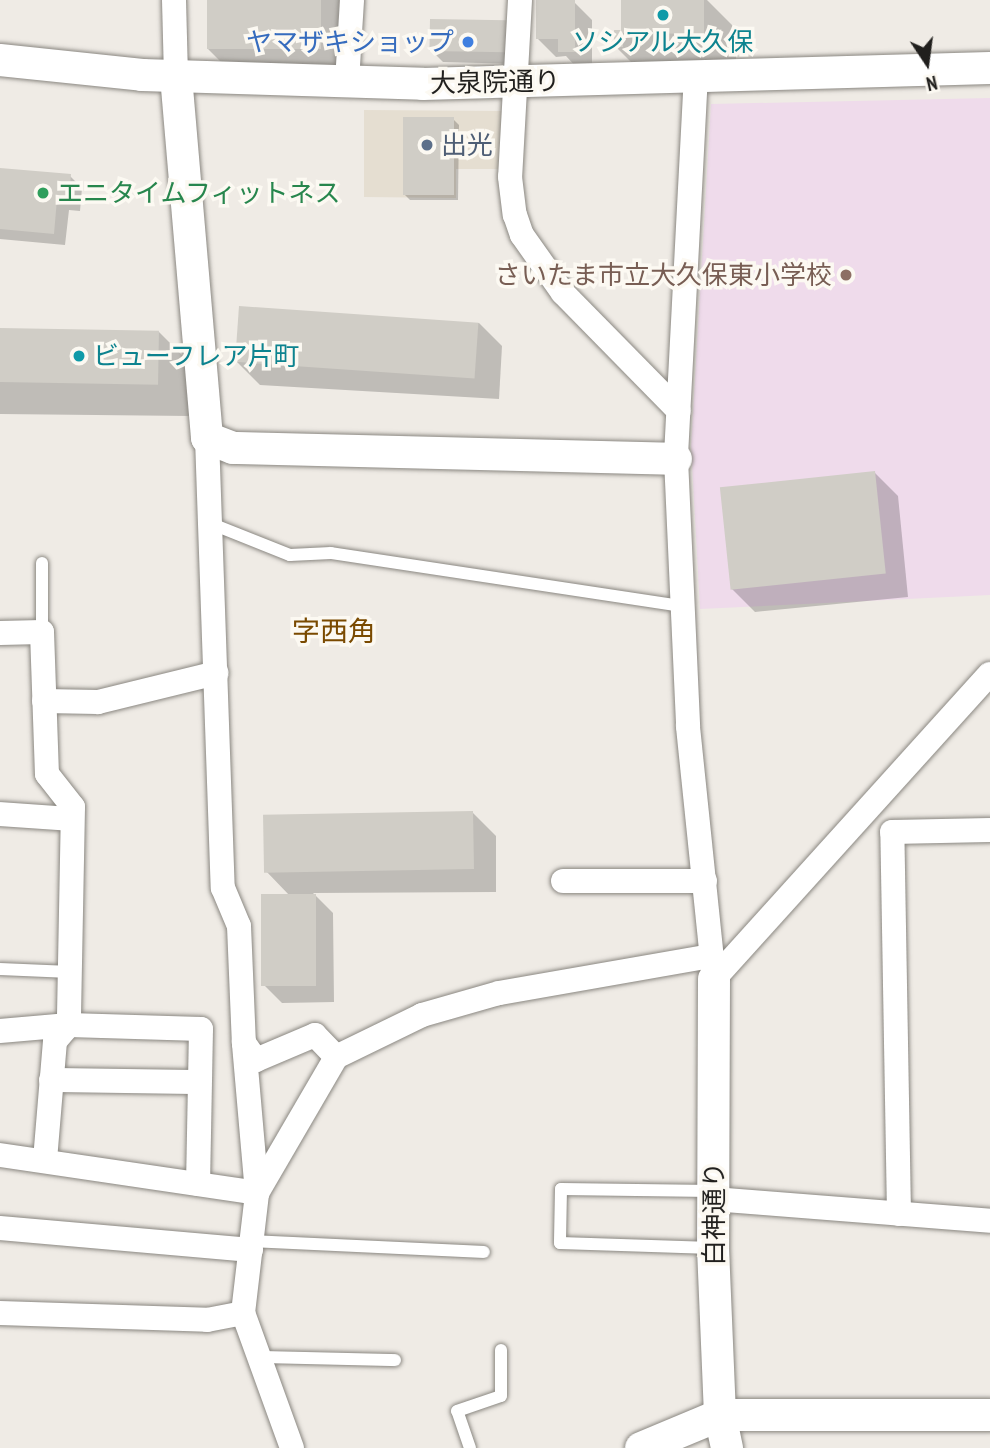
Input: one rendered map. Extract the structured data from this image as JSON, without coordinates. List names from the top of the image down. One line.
{"streets":{"street":["大泉院通り","白神通り"]},"districts":["字西角"],"places":["ソシアル大久保","ヤマザキショップ","出光","エニタイムフィットネス","さいたま市立大久保東小学校","ビューフレア片町"],"north":"bottom"}
